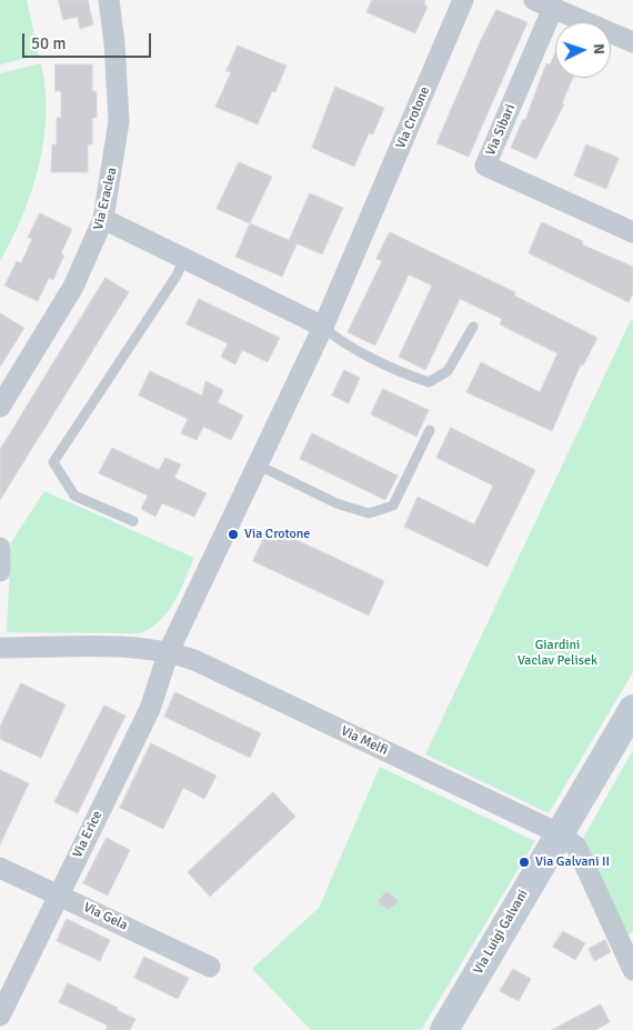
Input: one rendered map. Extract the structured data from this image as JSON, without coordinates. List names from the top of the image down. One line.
{"streets":{"street":["Via Crotone","Via Sibari","Via Eraclea","Via Melfi","Via Erice","Via Gela","Via Luigi Galvani"]},"crossings":[["Via Crotone","Via Melfi"],["Via Crotone","Via Erice"],["Via Melfi","Via Erice"],["Via Melfi","Via Luigi Galvani"],["Via Erice","Via Gela"]],"parks":["Giardini Vaclav Pelisek"],"places":["Via Crotone","Via Galvani II"],"scale_bar":"50 m","north":"right"}
